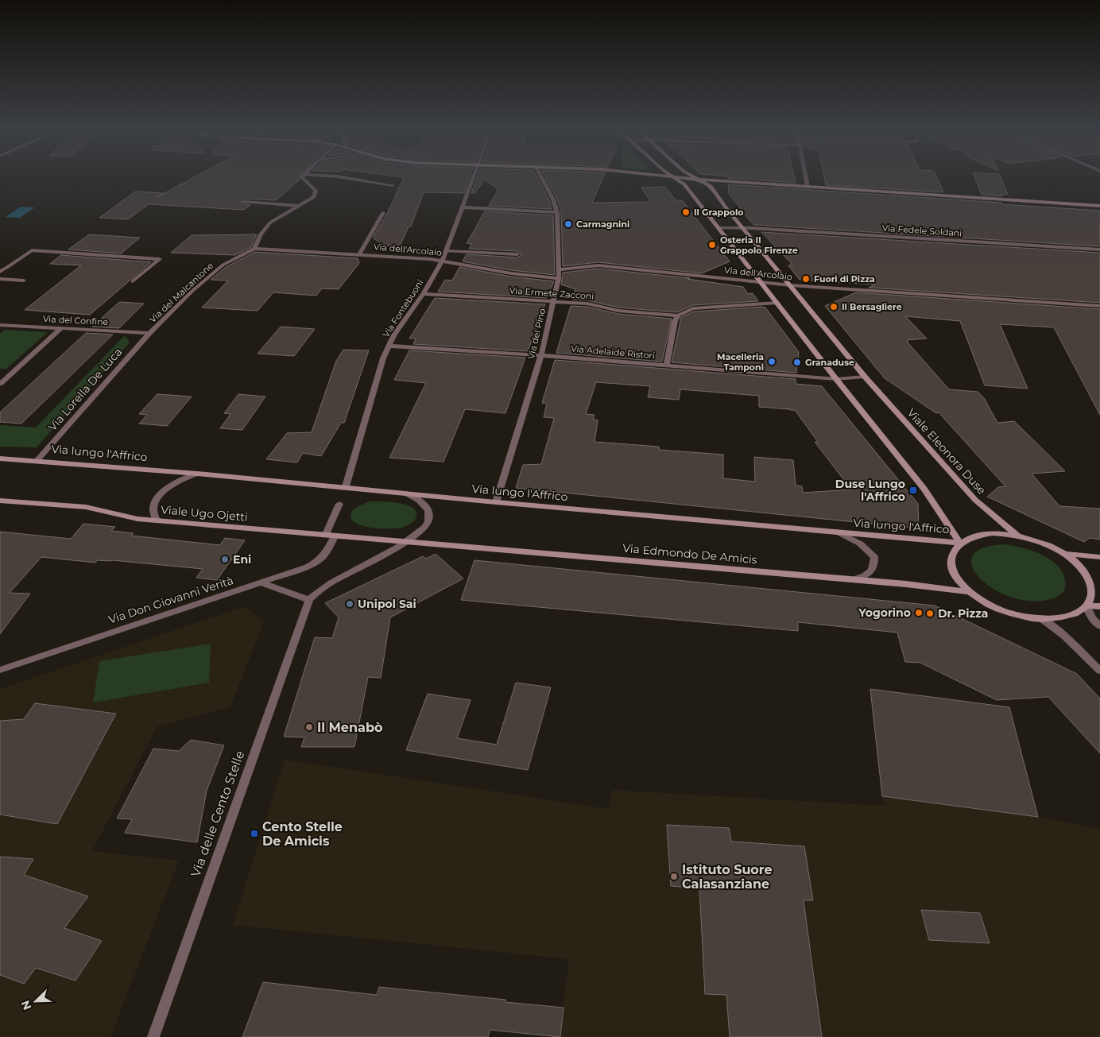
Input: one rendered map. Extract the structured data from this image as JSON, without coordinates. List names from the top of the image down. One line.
{"streets":{"main road":["Viale Eleonora Duse","Via lungo l'Affrico","Viale Ugo Ojetti","Via Edmondo De Amicis"],"street":["Via Fedele Soldani","Via dell'Arcolaio","Via del Malcantone","Via Ermete Zacconi","Via Fontebuoni","Via del Confine","Via del Pino","Via Adelaide Ristori","Via Lorella De Luca","Via Don Giovanni Verità","Via delle Cento Stelle"]},"crossings":[["Via Fedele Soldani","Viale Eleonora Duse"],["Via dell'Arcolaio","Via del Malcantone"],["Via dell'Arcolaio","Via Fontebuoni"],["Via dell'Arcolaio","Via del Pino"],["Via dell'Arcolaio","Viale Eleonora Duse"],["Via del Malcantone","Via del Confine"],["Via del Malcantone","Via Lorella De Luca"],["Via Ermete Zacconi","Via Fontebuoni"],["Via Ermete Zacconi","Via del Pino"],["Via Fontebuoni","Via Adelaide Ristori"],["Via Fontebuoni","Via lungo l'Affrico"],["Via del Confine","Via Lorella De Luca"],["Via del Pino","Via Adelaide Ristori"],["Via del Pino","Via lungo l'Affrico"],["Via Lorella De Luca","Via lungo l'Affrico"],["Viale Eleonora Duse","Via lungo l'Affrico"],["Via lungo l'Affrico","Viale Ugo Ojetti"],["Via lungo l'Affrico","Via Edmondo De Amicis"],["Viale Ugo Ojetti","Via Edmondo De Amicis"],["Viale Ugo Ojetti","Via Don Giovanni Verità"],["Viale Ugo Ojetti","Via delle Cento Stelle"],["Via Edmondo De Amicis","Via delle Cento Stelle"]],"places":{"other":["Il Grappolo","Carmagnini","Osteria Il Grappolo Firenze","Fuori di Pizza","Il Bersagliere","Macelleria Tamponi","Granaduse","Eni","Unipol Sai","Yogorino","Dr. Pizza","Il Menabò","Istituto Suore Calasanziane"],"transit":["Duse Lungo l'Affrico","Cento Stelle De Amicis"]},"north":"bottom left"}
